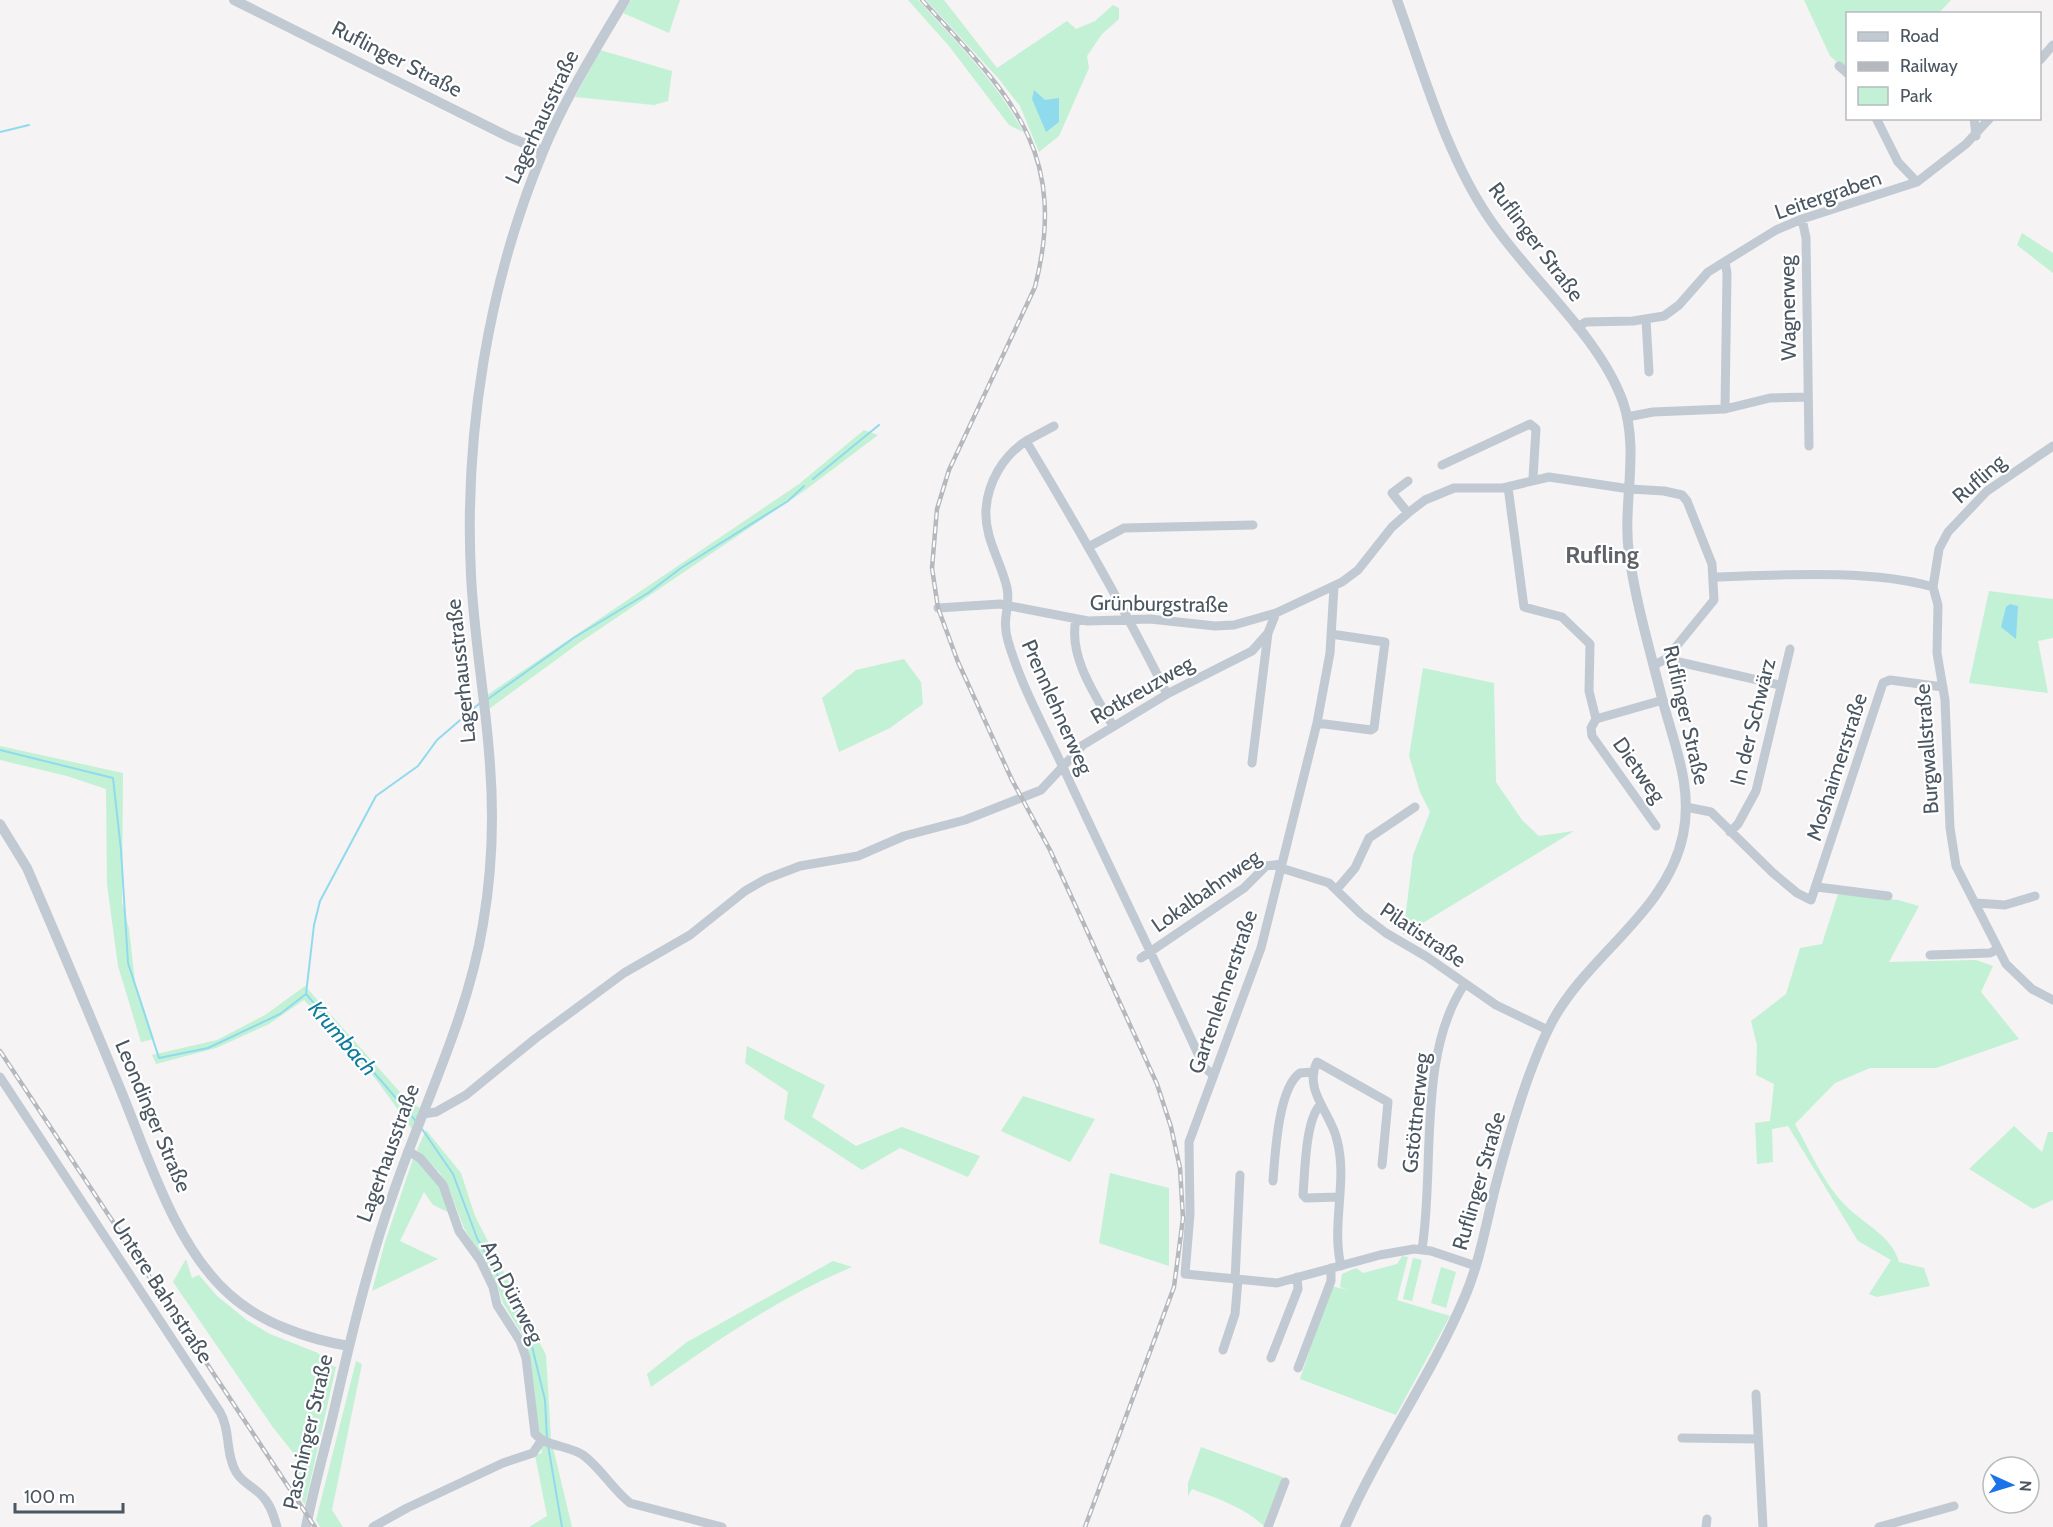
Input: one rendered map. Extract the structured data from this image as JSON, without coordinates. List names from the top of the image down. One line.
{"streets":{"street":["Ruflinger Straße","Lagerhausstraße","Leitergraben","Wagnerweg","Rufling","Grünburgstraße","Rotkreuzweg","Prennlehnerweg","In der Schwärz","Burgwallstraße","Moshaimerstraße","Dietweg","Lokalbahnweg","Pilatistraße","Gartenlehnerstraße","Gstöttnerweg","Leondinger Straße","Untere Bahnstraße","Am Dürrweg","Paschinger Straße"]},"crossings":[["Ruflinger Straße","Lagerhausstraße"],["Ruflinger Straße","Leitergraben"],["Ruflinger Straße","Grünburgstraße"],["Ruflinger Straße","Pilatistraße"],["Lagerhausstraße","Rotkreuzweg"],["Lagerhausstraße","Leondinger Straße"],["Lagerhausstraße","Am Dürrweg"],["Lagerhausstraße","Paschinger Straße"],["Leitergraben","Wagnerweg"],["Rufling","Burgwallstraße"],["Grünburgstraße","Rotkreuzweg"],["Grünburgstraße","Prennlehnerweg"],["Grünburgstraße","Gartenlehnerstraße"],["Rotkreuzweg","Prennlehnerweg"],["Prennlehnerweg","Lokalbahnweg"],["Burgwallstraße","Moshaimerstraße"],["Lokalbahnweg","Pilatistraße"],["Lokalbahnweg","Gartenlehnerstraße"],["Pilatistraße","Gartenlehnerstraße"],["Pilatistraße","Gstöttnerweg"],["Leondinger Straße","Paschinger Straße"]],"districts":["Rufling"],"water":["Krumbach"],"legend":["Road","Railway","Park"],"scale_bar":"100 m","north":"right"}
